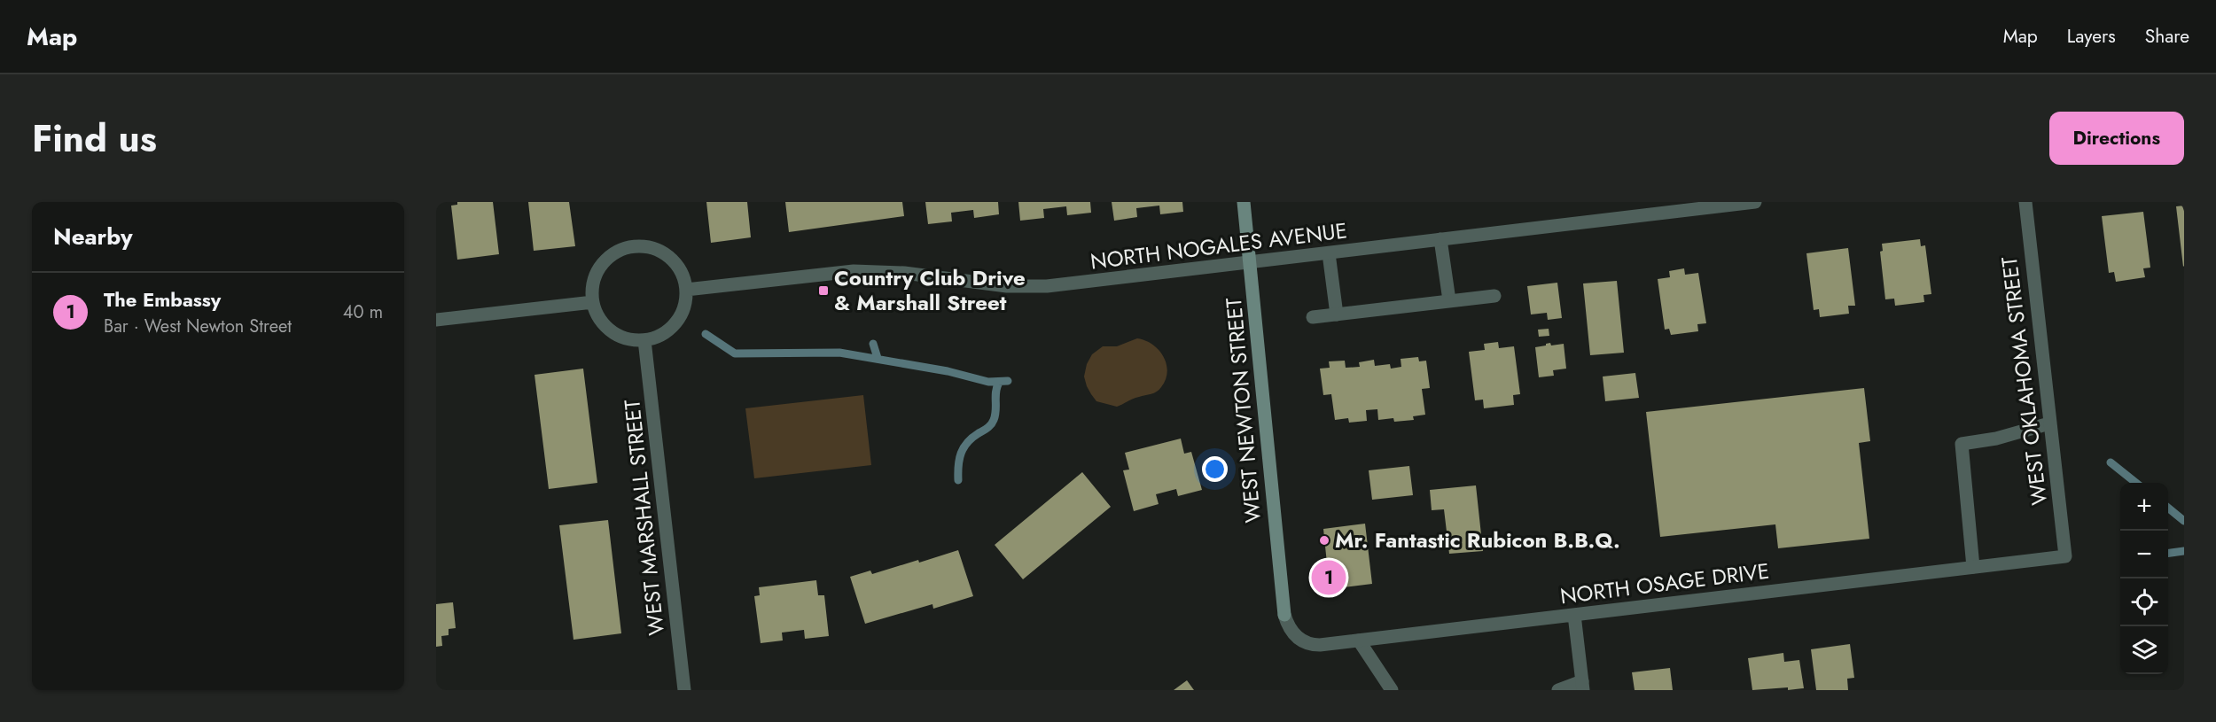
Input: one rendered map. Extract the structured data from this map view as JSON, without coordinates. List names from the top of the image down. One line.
{"streets":{"street":["NORTH NOGALES AVENUE","WEST OKLAHOMA STREET","WEST NEWTON STREET","WEST MARSHALL STREET","NORTH OSAGE DRIVE"]},"crossings":[["NORTH NOGALES AVENUE","WEST NEWTON STREET"],["NORTH NOGALES AVENUE","WEST MARSHALL STREET"],["WEST OKLAHOMA STREET","NORTH OSAGE DRIVE"],["WEST NEWTON STREET","NORTH OSAGE DRIVE"]],"places":{"transit":["Country Club Drive & Marshall Street"],"other":["Mr. Fantastic Rubicon B.B.Q."]},"page":{"header":"Map","nav":["Map","Layers","Share"],"title":"Find us","buttons":"Directions","heading":"Nearby","list":[{"mark":"1","name":"The Embassy","note":"Bar · West Newton Street","value":"40 m"}],"map_buttons":["+","−"],"pins":"1"}}
